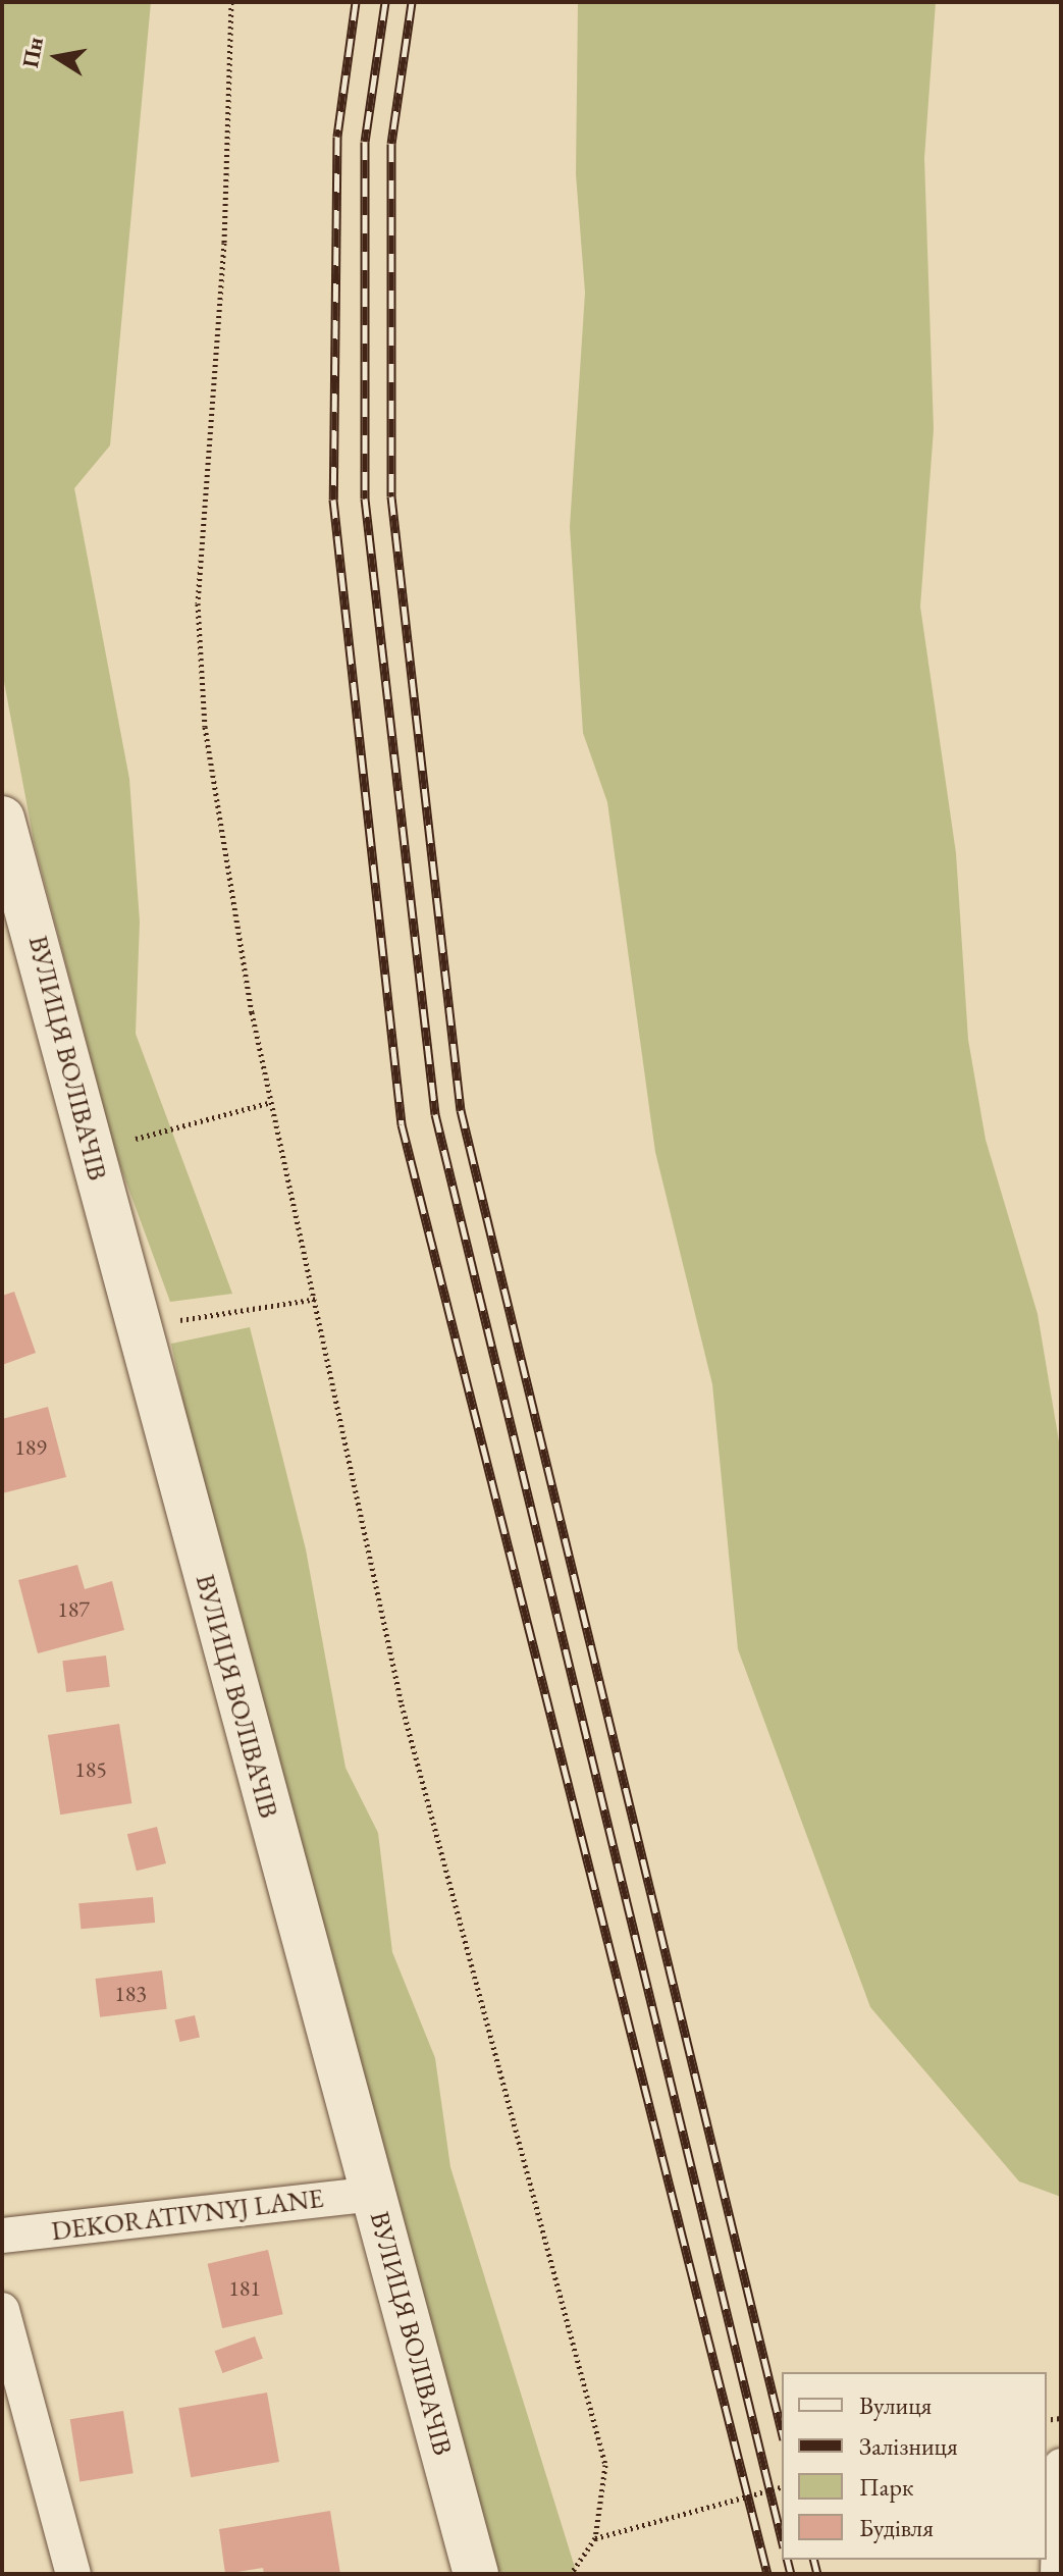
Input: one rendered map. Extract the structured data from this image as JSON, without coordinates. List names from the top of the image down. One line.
{"streets":{"street":["ВУЛИЦЯ ВОЛІВАЧІВ","DEKORATIVNYJ LANE"]},"crossings":[["ВУЛИЦЯ ВОЛІВАЧІВ","DEKORATIVNYJ LANE"]],"house_numbers":["189","187","185","183","181"],"legend":["Вулиця","Залізниця","Парк","Будівля"],"north":"left"}
